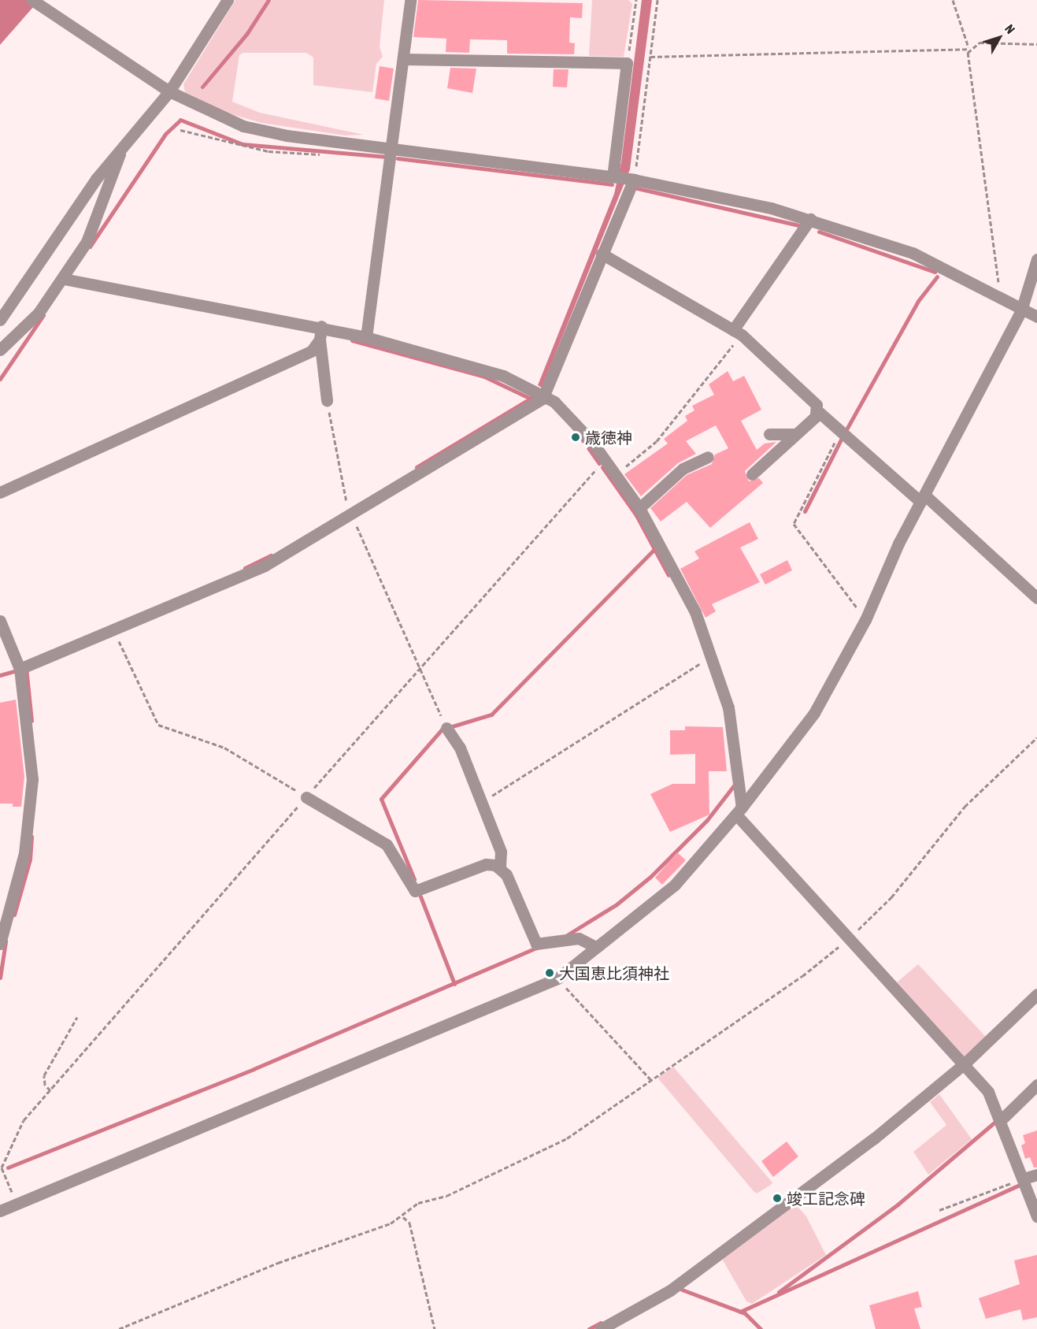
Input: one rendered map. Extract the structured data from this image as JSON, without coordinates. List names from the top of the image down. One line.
{"places":["歳徳神","大国恵比須神社","竣工記念碑"],"north":"top right"}
